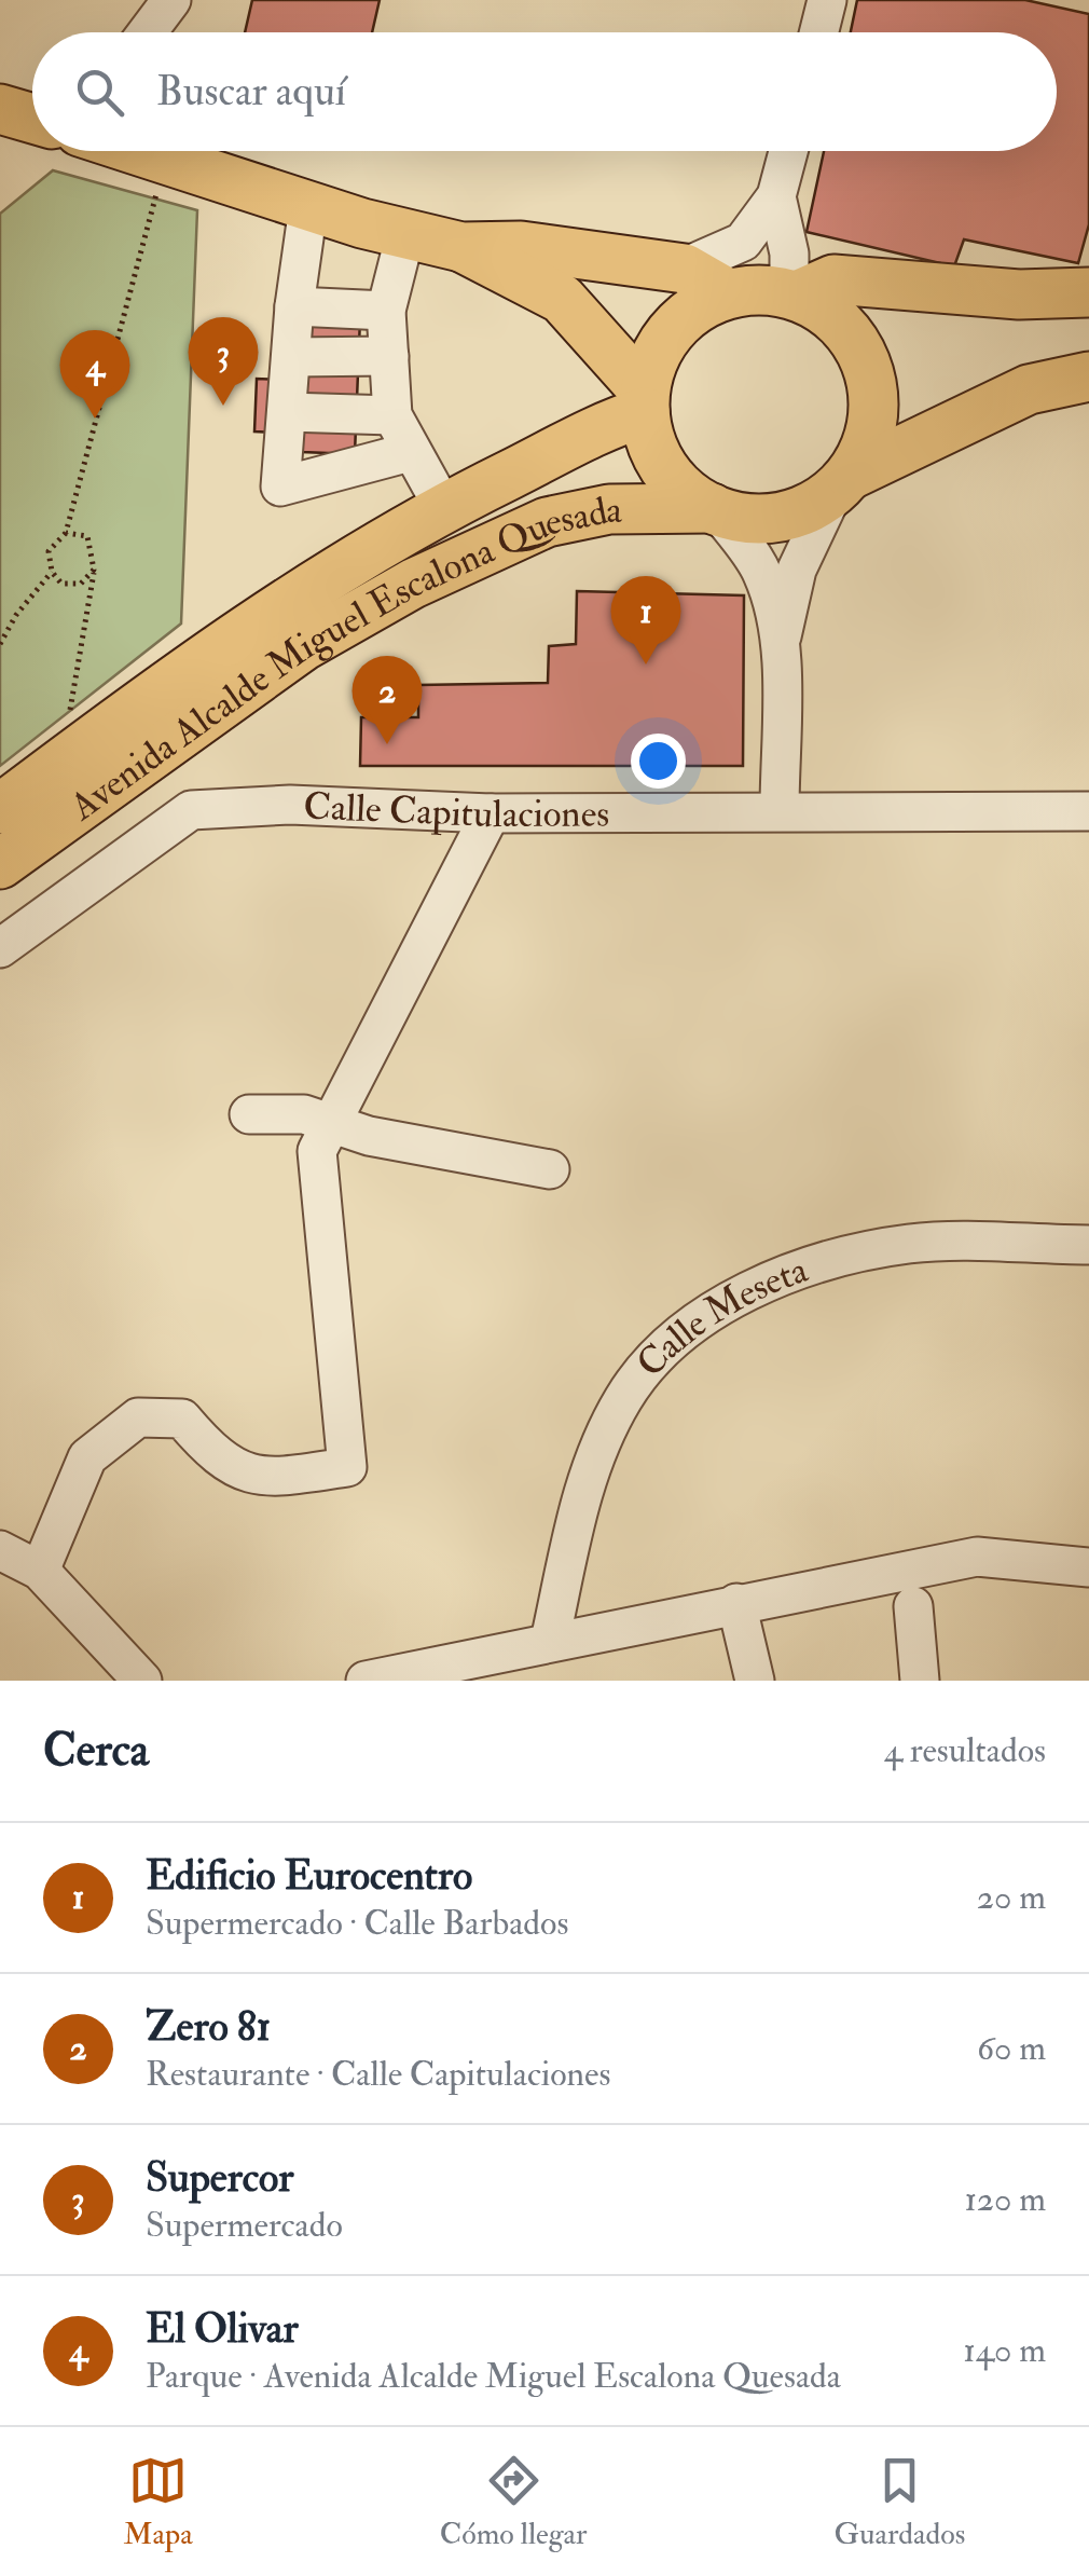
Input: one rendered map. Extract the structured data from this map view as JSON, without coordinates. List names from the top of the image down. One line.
{"streets":{"main road":["Avenida Alcalde Miguel Escalona Quesada"],"street":["Calle Capitulaciones","Calle Meseta"]},"page":{"search":"Buscar aquí","pins":["3","4","1","2"],"heading":["Cerca","4 resultados"],"list":[{"mark":"1","name":"Edificio Eurocentro","note":"Supermercado · Calle Barbados","value":"20 m"},{"mark":"2","name":"Zero 81","note":"Restaurante · Calle Capitulaciones","value":"60 m"},{"mark":"3","name":"Supercor","note":"Supermercado","value":"120 m"},{"mark":"4","name":"El Olivar","note":"Parque · Avenida Alcalde Miguel Escalona Quesada","value":"140 m"}],"nav":["Mapa","Cómo llegar","Guardados"]}}
